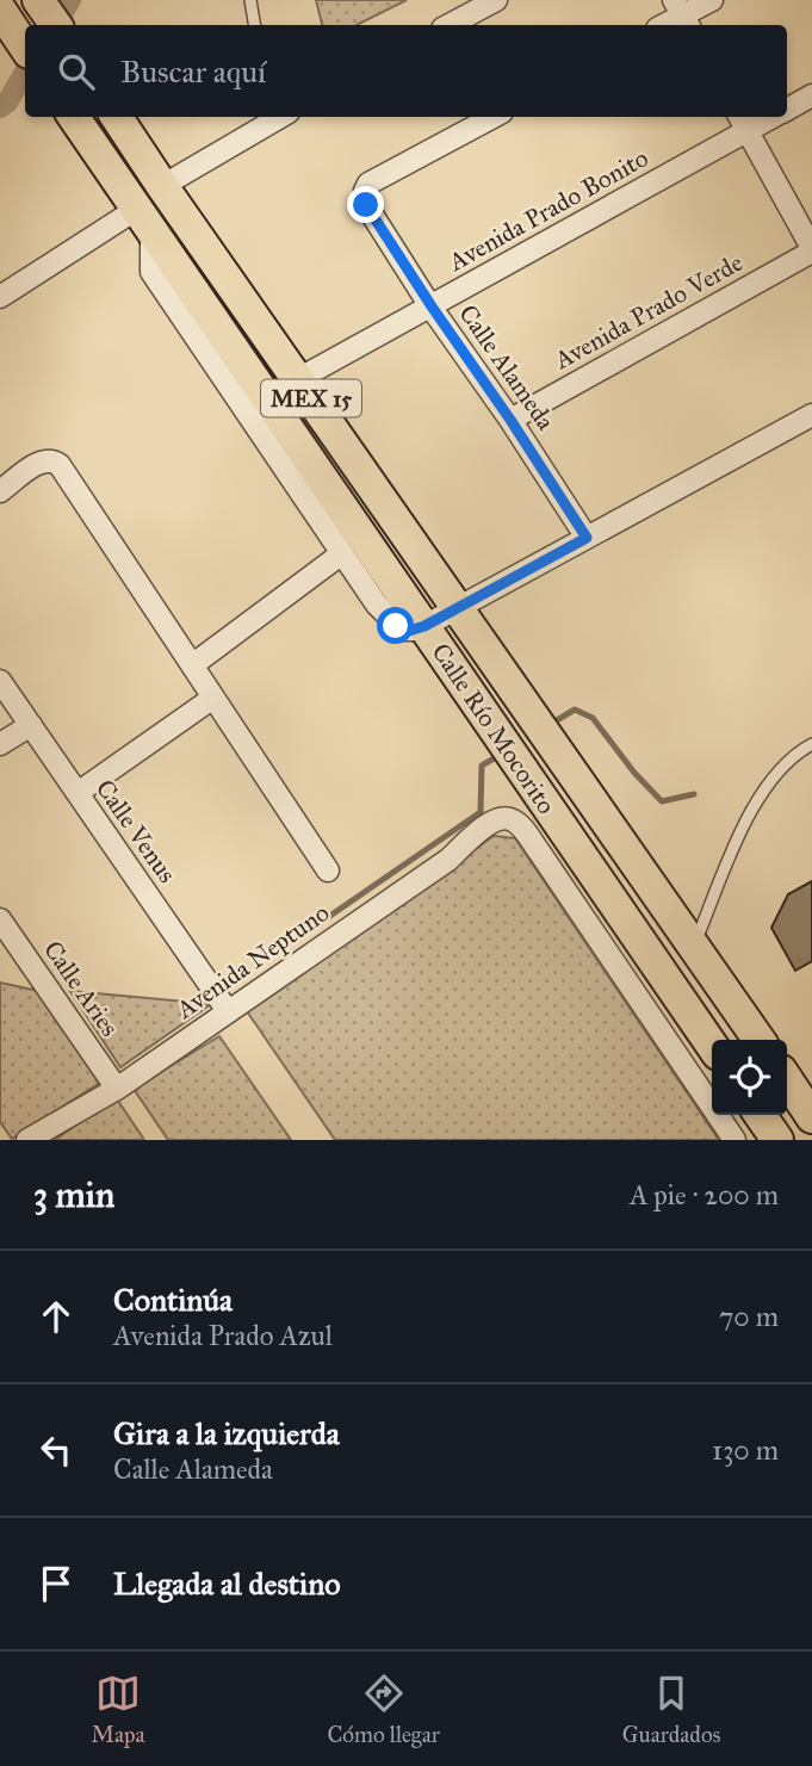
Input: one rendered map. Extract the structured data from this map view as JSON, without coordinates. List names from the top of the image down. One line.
{"streets":{"main road":["MEX 15","Calle Río Mocorito"],"street":["Avenida Prado Bonito","Avenida Prado Verde","Calle Alameda","Calle Venus","Avenida Neptuno","Calle Aries"]},"crossings":[["Avenida Prado Bonito","Calle Alameda"],["Avenida Prado Bonito","Calle Río Mocorito"],["Avenida Prado Verde","Calle Alameda"],["Calle Venus","Avenida Neptuno"],["Avenida Neptuno","Calle Aries"]],"page":{"search":"Buscar aquí","heading":["3 min","A pie · 200 m"],"list":[["Continúa","Avenida Prado Azul","70 m"],["Gira a la izquierda","Calle Alameda","130 m"],"Llegada al destino"],"nav":["Mapa","Cómo llegar","Guardados"]}}
